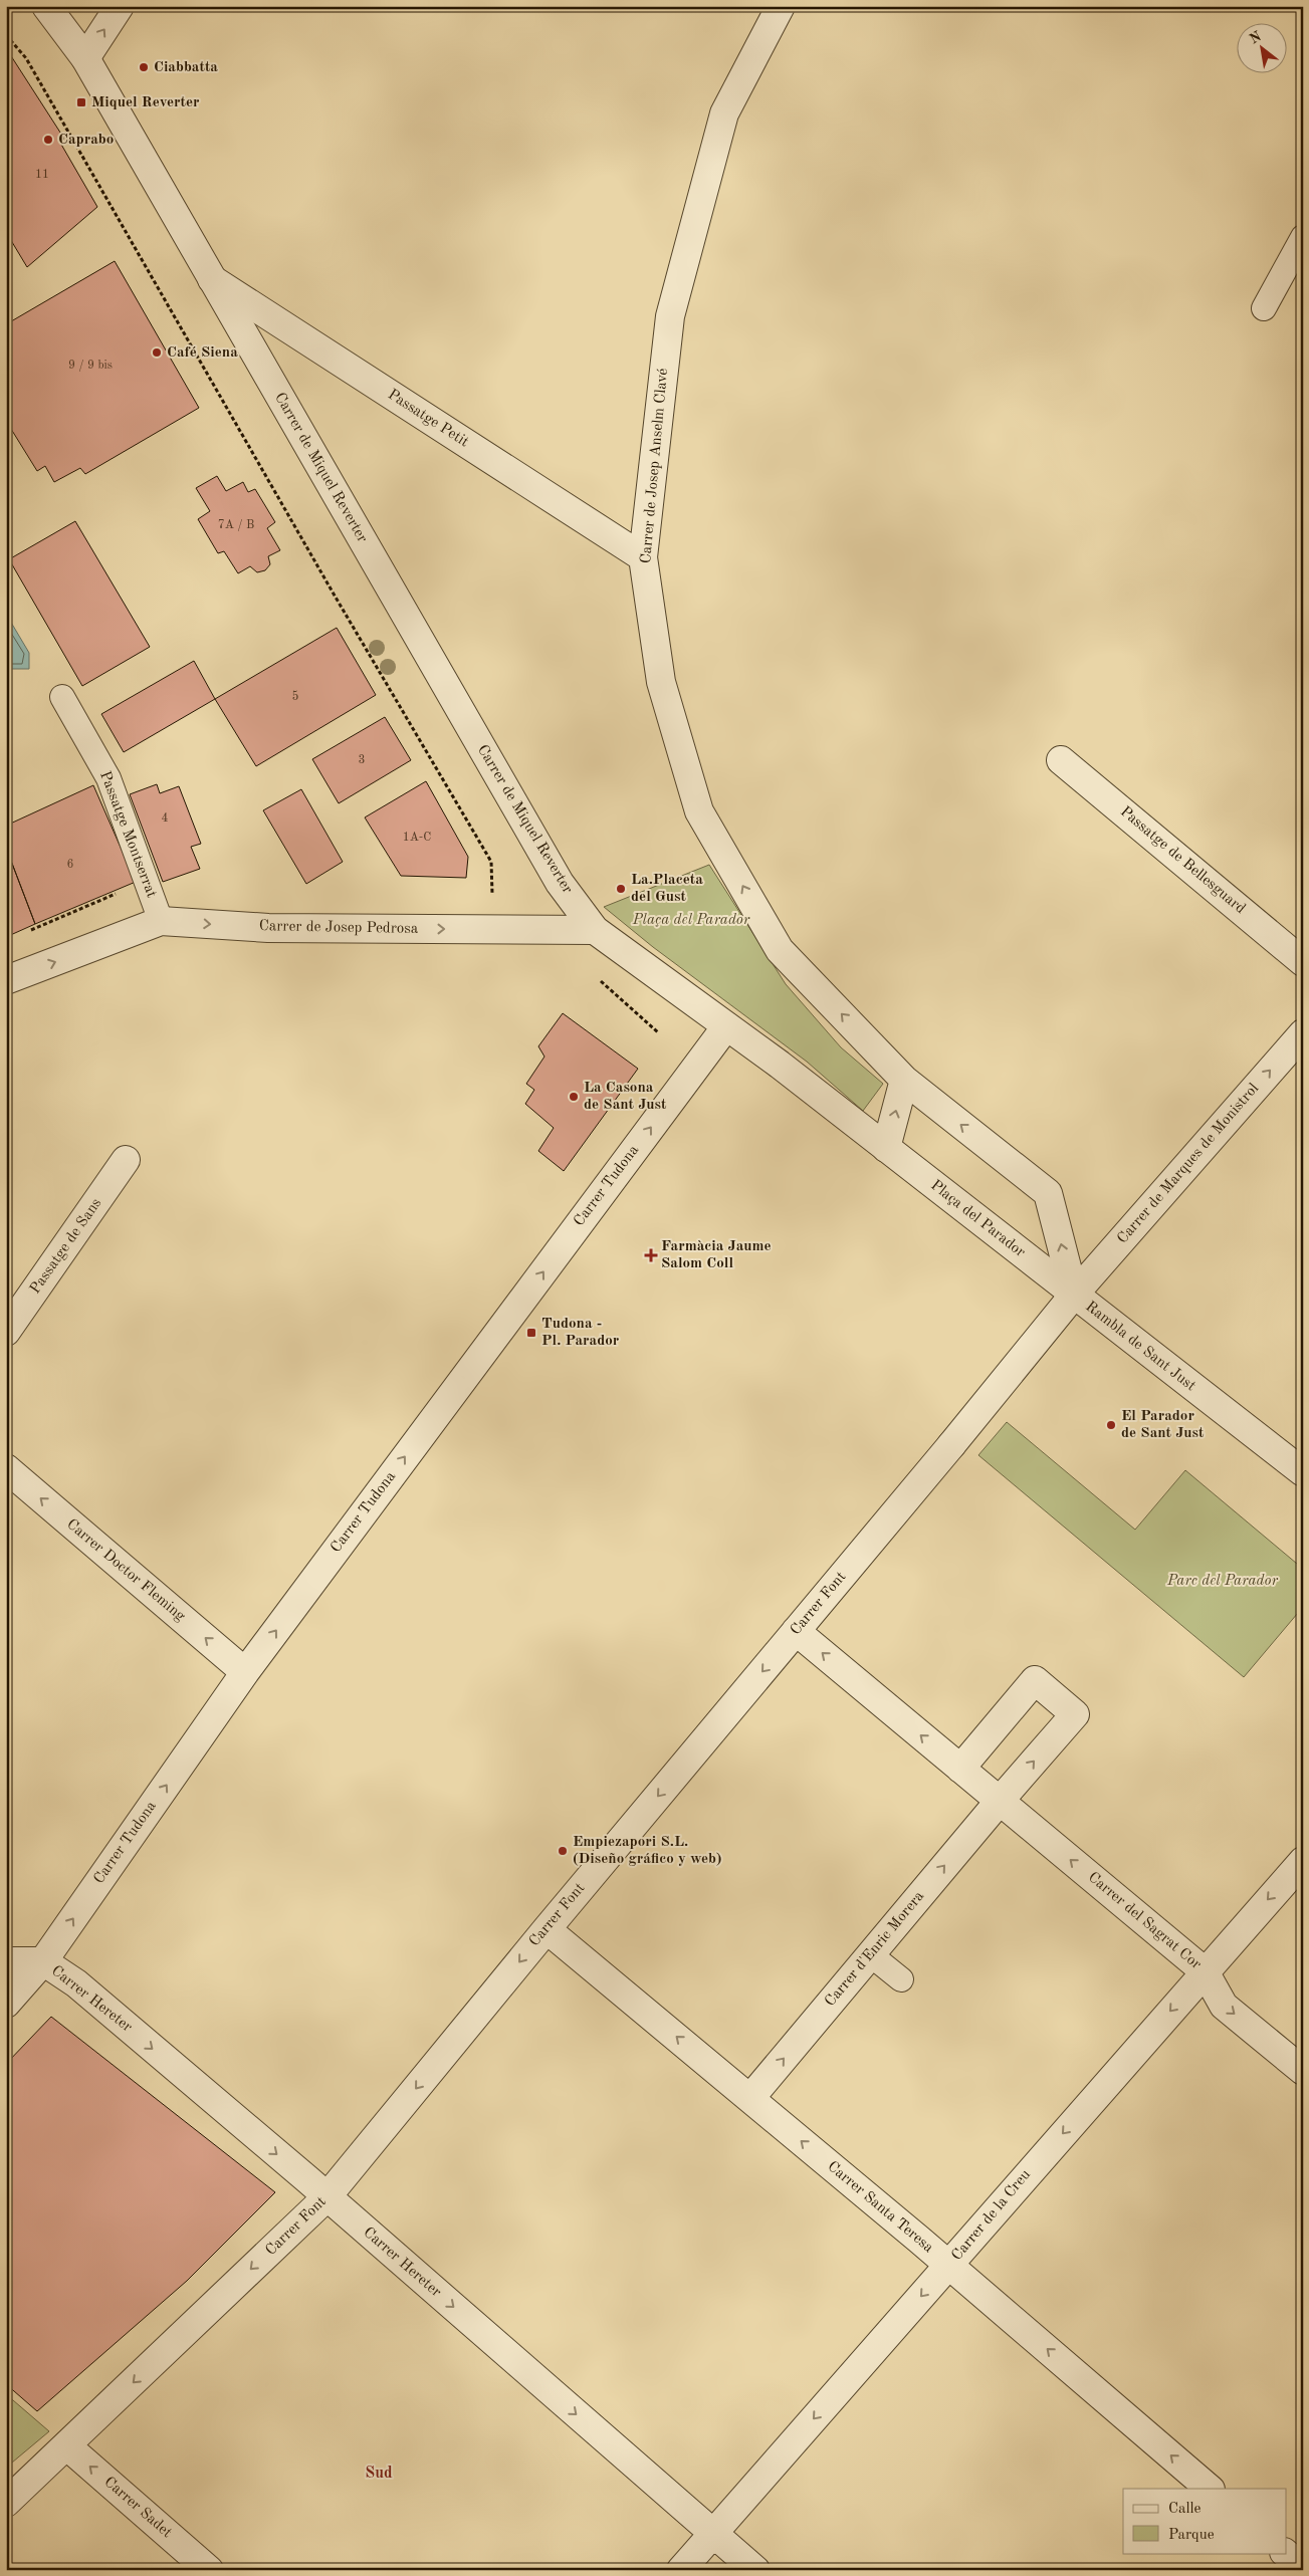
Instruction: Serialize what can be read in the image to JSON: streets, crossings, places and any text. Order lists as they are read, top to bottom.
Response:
{
  "streets": {
    "street": [
      "Passatge Petit",
      "Carrer de Josep Anselm Clavé",
      "Carrer de Miquel Reverter",
      "Passatge de Bellesguard",
      "Carrer de Josep Pedrosa",
      "Carrer de Marques de Monistrol",
      "Carrer Tudona",
      "Plaça del Parador",
      "Passatge de Sans",
      "Rambla de Sant Just",
      "Carrer Doctor Fleming",
      "Carrer Font",
      "Carrer del Sagrat Cor",
      "Carrer d'Enric Morera",
      "Carrer Hereter",
      "Carrer Santa Teresa",
      "Carrer de la Creu",
      "Carrer Sadet"
    ],
    "lane": ["Passatge Montserrat"]
  },
  "crossings": [
    ["Passatge Petit", "Carrer de Josep Anselm Clavé"],
    ["Passatge Petit", "Carrer de Miquel Reverter"],
    ["Carrer de Josep Anselm Clavé", "Carrer de Marques de Monistrol"],
    ["Carrer de Josep Anselm Clavé", "Plaça del Parador"],
    ["Carrer de Josep Anselm Clavé", "Rambla de Sant Just"],
    ["Carrer de Josep Anselm Clavé", "Carrer Font"],
    ["Carrer de Miquel Reverter", "Carrer de Josep Pedrosa"],
    ["Carrer de Miquel Reverter", "Plaça del Parador"],
    ["Passatge Montserrat", "Carrer de Josep Pedrosa"],
    ["Carrer de Josep Pedrosa", "Plaça del Parador"],
    ["Carrer de Marques de Monistrol", "Plaça del Parador"],
    ["Carrer de Marques de Monistrol", "Rambla de Sant Just"],
    ["Carrer de Marques de Monistrol", "Carrer Font"],
    ["Carrer Tudona", "Plaça del Parador"],
    ["Carrer Tudona", "Carrer Doctor Fleming"],
    ["Carrer Tudona", "Carrer Hereter"],
    ["Plaça del Parador", "Rambla de Sant Just"],
    ["Plaça del Parador", "Carrer Font"],
    ["Rambla de Sant Just", "Carrer Font"],
    ["Carrer Font", "Carrer del Sagrat Cor"],
    ["Carrer Font", "Carrer Hereter"],
    ["Carrer Font", "Carrer Santa Teresa"],
    ["Carrer Font", "Carrer Sadet"],
    ["Carrer del Sagrat Cor", "Carrer d'Enric Morera"],
    ["Carrer del Sagrat Cor", "Carrer de la Creu"],
    ["Carrer d'Enric Morera", "Carrer Santa Teresa"],
    ["Carrer Hereter", "Carrer de la Creu"],
    ["Carrer Santa Teresa", "Carrer de la Creu"]
  ],
  "one_way": [
    "Carrer de Josep Anselm Clavé",
    "Carrer de Josep Pedrosa",
    "Carrer de Marques de Monistrol",
    "Carrer Tudona",
    "Carrer Doctor Fleming",
    "Carrer Font",
    "Carrer d'Enric Morera",
    "Carrer Hereter",
    "Carrer Santa Teresa",
    "Carrer de la Creu",
    "Carrer Sadet"
  ],
  "districts": ["Sud"],
  "parks": ["Plaça del Parador", "Parc del Parador"],
  "places": {
    "other": [
      "Ciabbatta",
      "Caprabo",
      "Café Siena",
      "La.Placeta del Gust",
      "La Casona de Sant Just",
      "El Parador de Sant Just",
      "Empiezapori S.L. (Diseño gráfico y web)"
    ],
    "transit": ["Miquel Reverter", "Tudona - Pl. Parador"],
    "health": ["Farmàcia Jaume Salom Coll"]
  },
  "house_numbers": [
    "11",
    "9 / 9 bis",
    "7A / B",
    "5",
    "3",
    "4",
    "1A-C",
    "6"
  ],
  "legend": ["Calle", "Parque"],
  "north": "top left"
}
